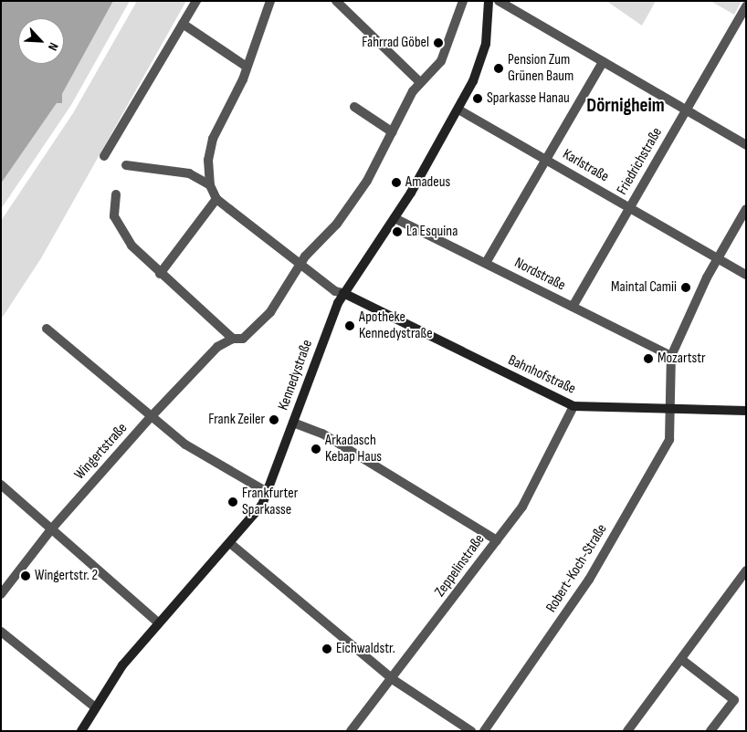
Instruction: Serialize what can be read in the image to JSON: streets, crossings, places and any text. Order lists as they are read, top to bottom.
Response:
{
  "streets": {
    "main road": ["Kennedystraße", "Bahnhofstraße"],
    "street": [
      "Friedrichstraße",
      "Karlstraße",
      "Nordstraße",
      "Wingertstraße",
      "Zeppelinstraße",
      "Robert-Koch-Straße"
    ]
  },
  "crossings": [
    ["Friedrichstraße", "Karlstraße"],
    ["Friedrichstraße", "Nordstraße"],
    ["Karlstraße", "Kennedystraße"],
    ["Nordstraße", "Kennedystraße"],
    ["Nordstraße", "Robert-Koch-Straße"],
    ["Kennedystraße", "Bahnhofstraße"],
    ["Bahnhofstraße", "Zeppelinstraße"],
    ["Bahnhofstraße", "Robert-Koch-Straße"]
  ],
  "districts": ["Dörnigheim"],
  "places": [
    "Fahrrad Göbel",
    "Pension Zum Grünen Baum",
    "Sparkasse Hanau",
    "Amadeus",
    "La Esquina",
    "Maintal Camii",
    "Apotheke Kennedystraße",
    "Mozartstr",
    "Frank Zeiler",
    "Arkadasch Kebap Haus",
    "Frankfurter Sparkasse",
    "Wingertstr. 2",
    "Eichwaldstr."
  ],
  "north": "bottom right"
}
